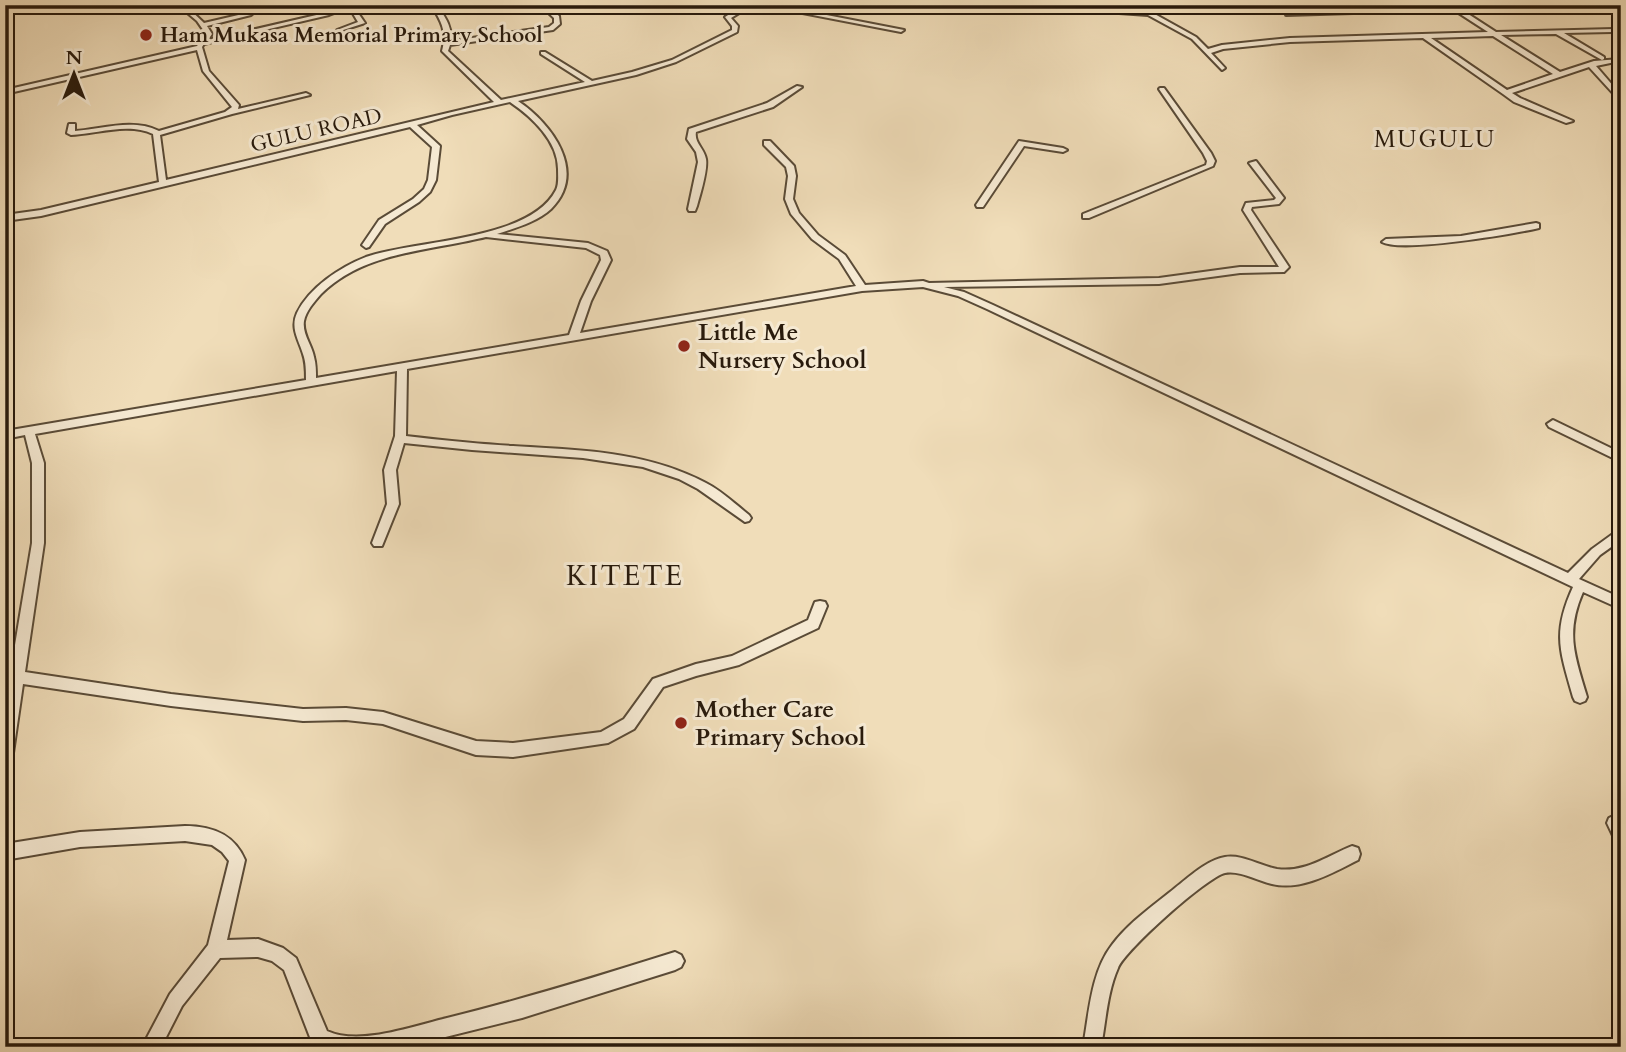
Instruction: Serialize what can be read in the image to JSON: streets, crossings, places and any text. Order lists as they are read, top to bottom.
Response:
{
  "streets": {
    "street": ["GULU ROAD"]
  },
  "districts": ["MUGULU", "KITETE"],
  "places": ["Ham Mukasa Memorial Primary School", "Little Me Nursery School", "Mother Care Primary School"],
  "north": "top"
}
